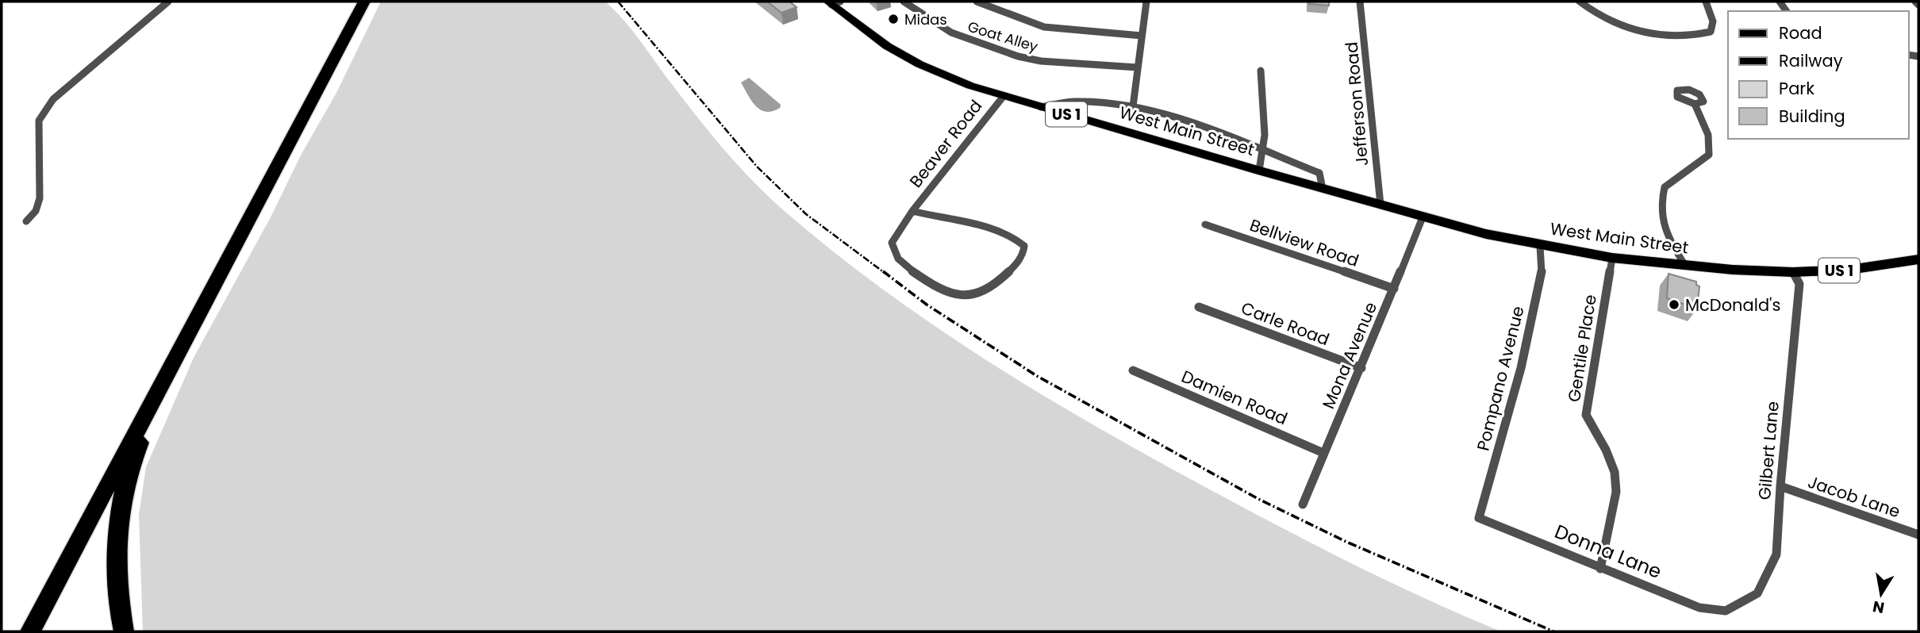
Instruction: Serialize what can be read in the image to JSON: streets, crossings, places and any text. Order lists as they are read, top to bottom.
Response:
{
  "streets": {
    "main road": ["US 1", "West Main Street"],
    "street": [
      "Goat Alley",
      "Jefferson Road",
      "Beaver Road",
      "Bellview Road",
      "Carle Road",
      "Gentile Place",
      "Mona Avenue",
      "Pompano Avenue",
      "Damien Road",
      "Gilbert Lane",
      "Jacob Lane",
      "Donna Lane"
    ]
  },
  "crossings": [
    ["Jefferson Road", "West Main Street"],
    ["West Main Street", "Beaver Road"],
    ["West Main Street", "Gentile Place"],
    ["West Main Street", "Mona Avenue"],
    ["West Main Street", "Pompano Avenue"],
    ["West Main Street", "Gilbert Lane"],
    ["Bellview Road", "Mona Avenue"],
    ["Carle Road", "Mona Avenue"],
    ["Gentile Place", "Donna Lane"],
    ["Mona Avenue", "Damien Road"],
    ["Pompano Avenue", "Donna Lane"],
    ["Gilbert Lane", "Jacob Lane"],
    ["Gilbert Lane", "Donna Lane"]
  ],
  "places": ["Midas", "McDonald's"],
  "legend": [
    "Road",
    "Railway",
    "Park",
    "Building"
  ],
  "north": "bottom"
}
